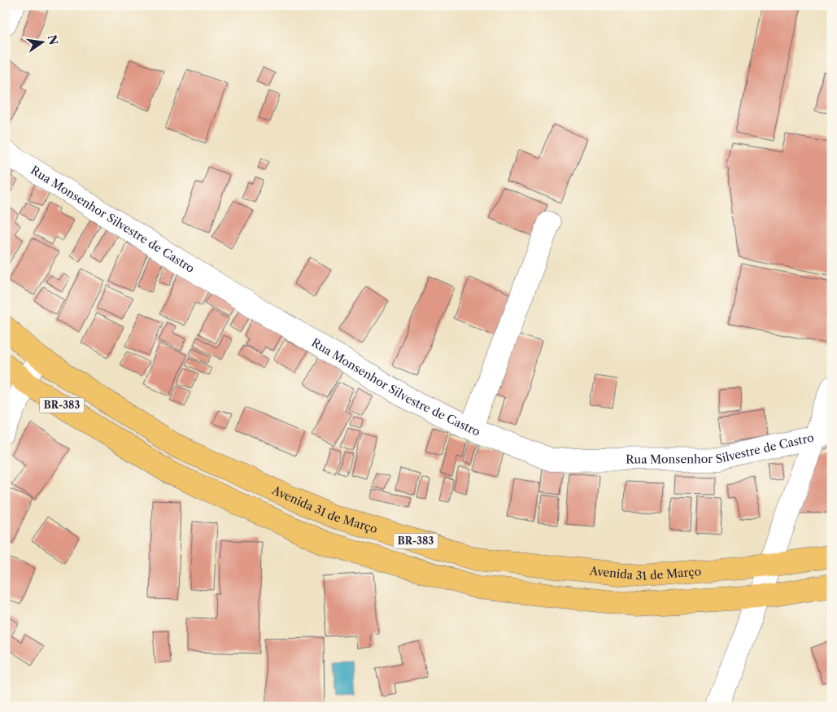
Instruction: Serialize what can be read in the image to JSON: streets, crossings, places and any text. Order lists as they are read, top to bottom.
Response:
{
  "streets": {
    "main road": ["BR-383", "Avenida 31 de Março"],
    "street": ["Rua Monsenhor Silvestre de Castro"]
  },
  "north": "right"
}
